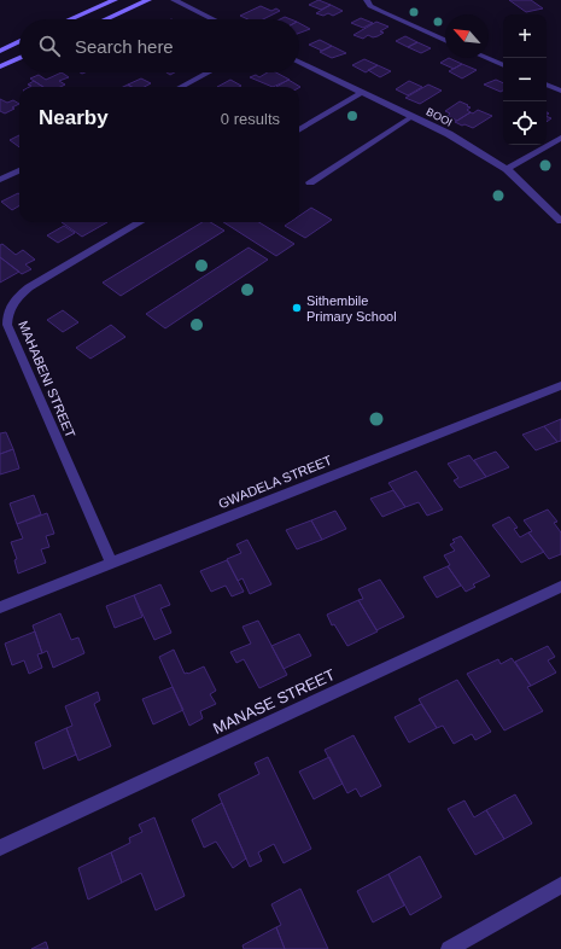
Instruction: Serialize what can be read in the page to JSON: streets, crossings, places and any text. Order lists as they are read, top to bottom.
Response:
{
  "streets": {
    "street": [
      "BOOI",
      "MAHABENI STREET",
      "GWADELA STREET",
      "MANASE STREET"
    ]
  },
  "crossings": [
    ["MAHABENI STREET", "GWADELA STREET"]
  ],
  "places": ["Sithembile Primary School"],
  "north": "top left",
  "page": {
    "map_buttons": ["+", "−"],
    "search": "Search here",
    "heading": ["Nearby", "0 results"]
  }
}
